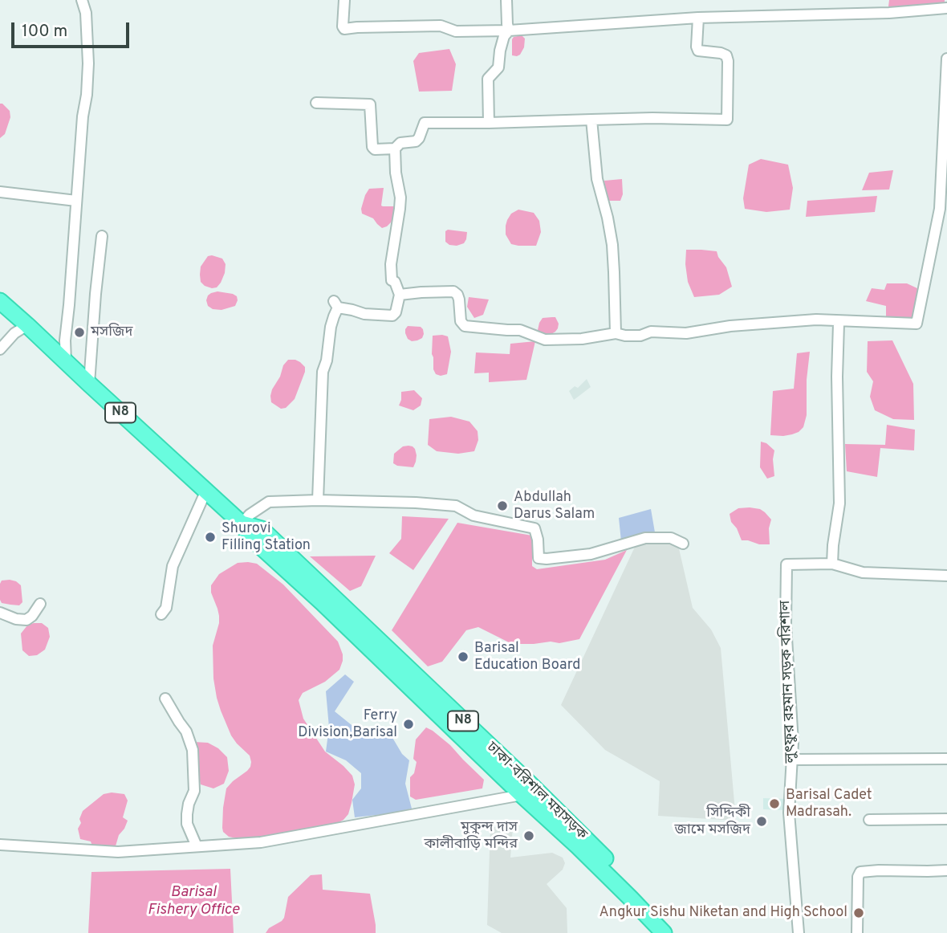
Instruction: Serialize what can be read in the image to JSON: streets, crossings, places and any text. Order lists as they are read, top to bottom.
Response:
{
  "streets": {
    "highway": ["N8", "ঢাকা-বরিশাল মহাসড়ক"],
    "street": ["লুৎফুর রহমান সড়ক বরিশাল"]
  },
  "water": ["Barisal Fishery Office"],
  "places": [
    "মসজিদ",
    "Abdullah Darus Salam",
    "Shurovi Filling Station",
    "Barisal Education Board",
    "Ferry Division,Barisal",
    "Barisal Cadet Madrasah.",
    "সিদ্দিকী জামে মসজিদ",
    "মুকুন্দ দাস কালীবাড়ি মন্দির",
    "Angkur Sishu Niketan and High School"
  ],
  "scale_bar": "100 m"
}
